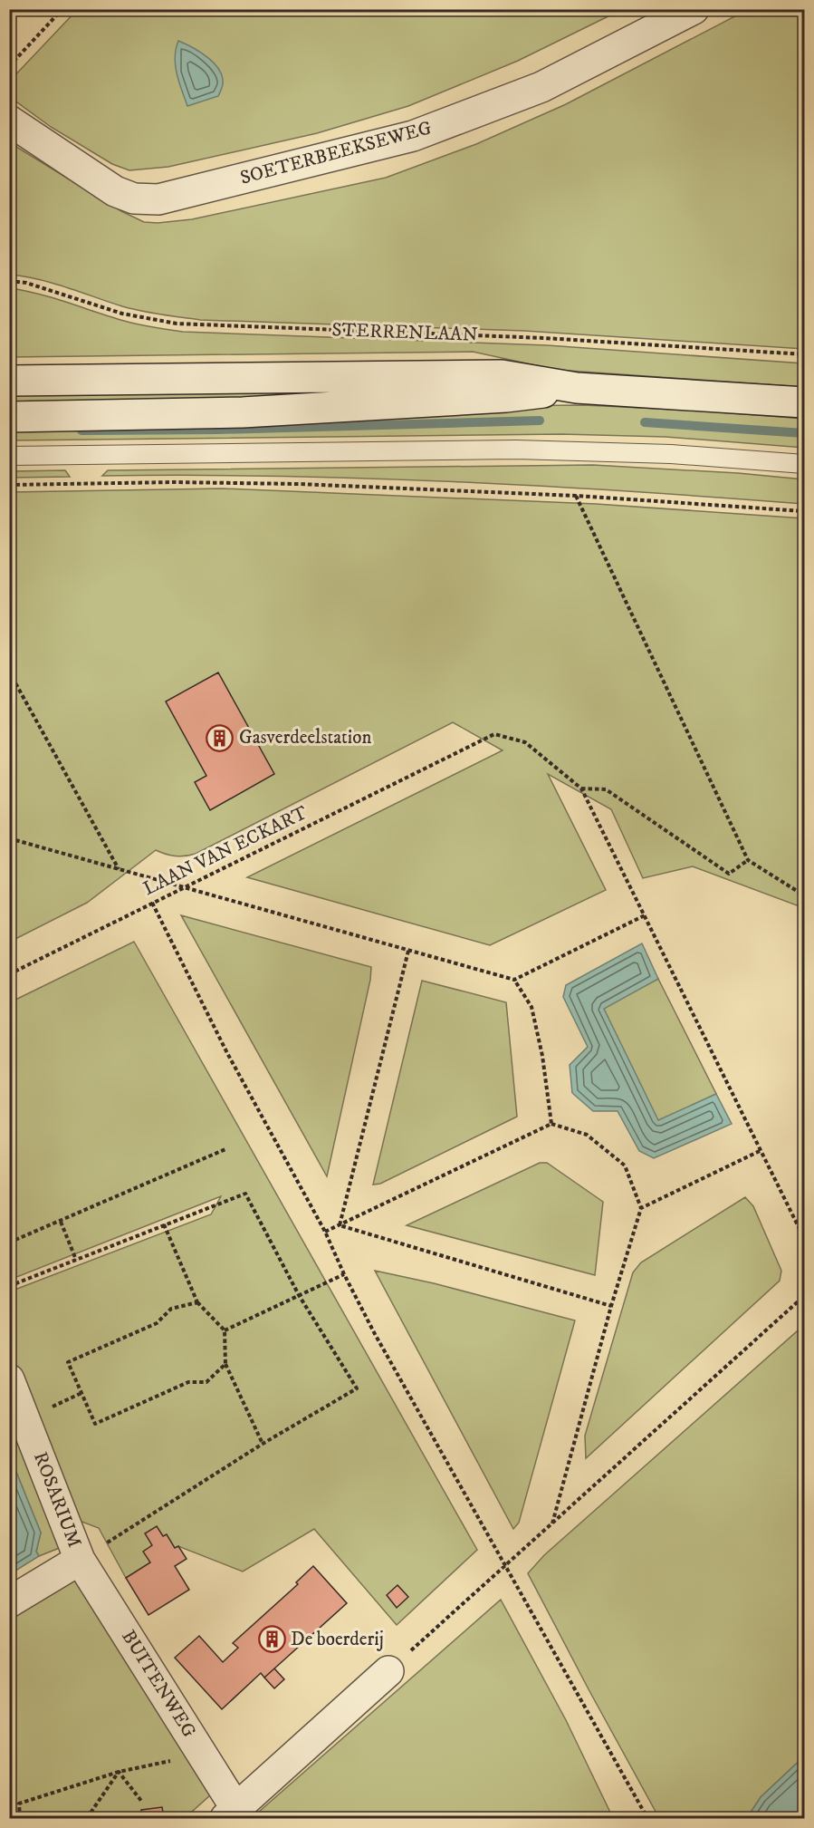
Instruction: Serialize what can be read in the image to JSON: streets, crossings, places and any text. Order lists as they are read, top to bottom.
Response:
{
  "streets": {
    "street": ["SOETERBEEKSEWEG", "ROSARIUM", "BUITENWEG"],
    "path": ["STERRENLAAN", "LAAN VAN ECKART"]
  },
  "crossings": [
    ["ROSARIUM", "BUITENWEG"]
  ],
  "places": {
    "building": ["Gasverdeelstation", "De boerderij"]
  }
}
